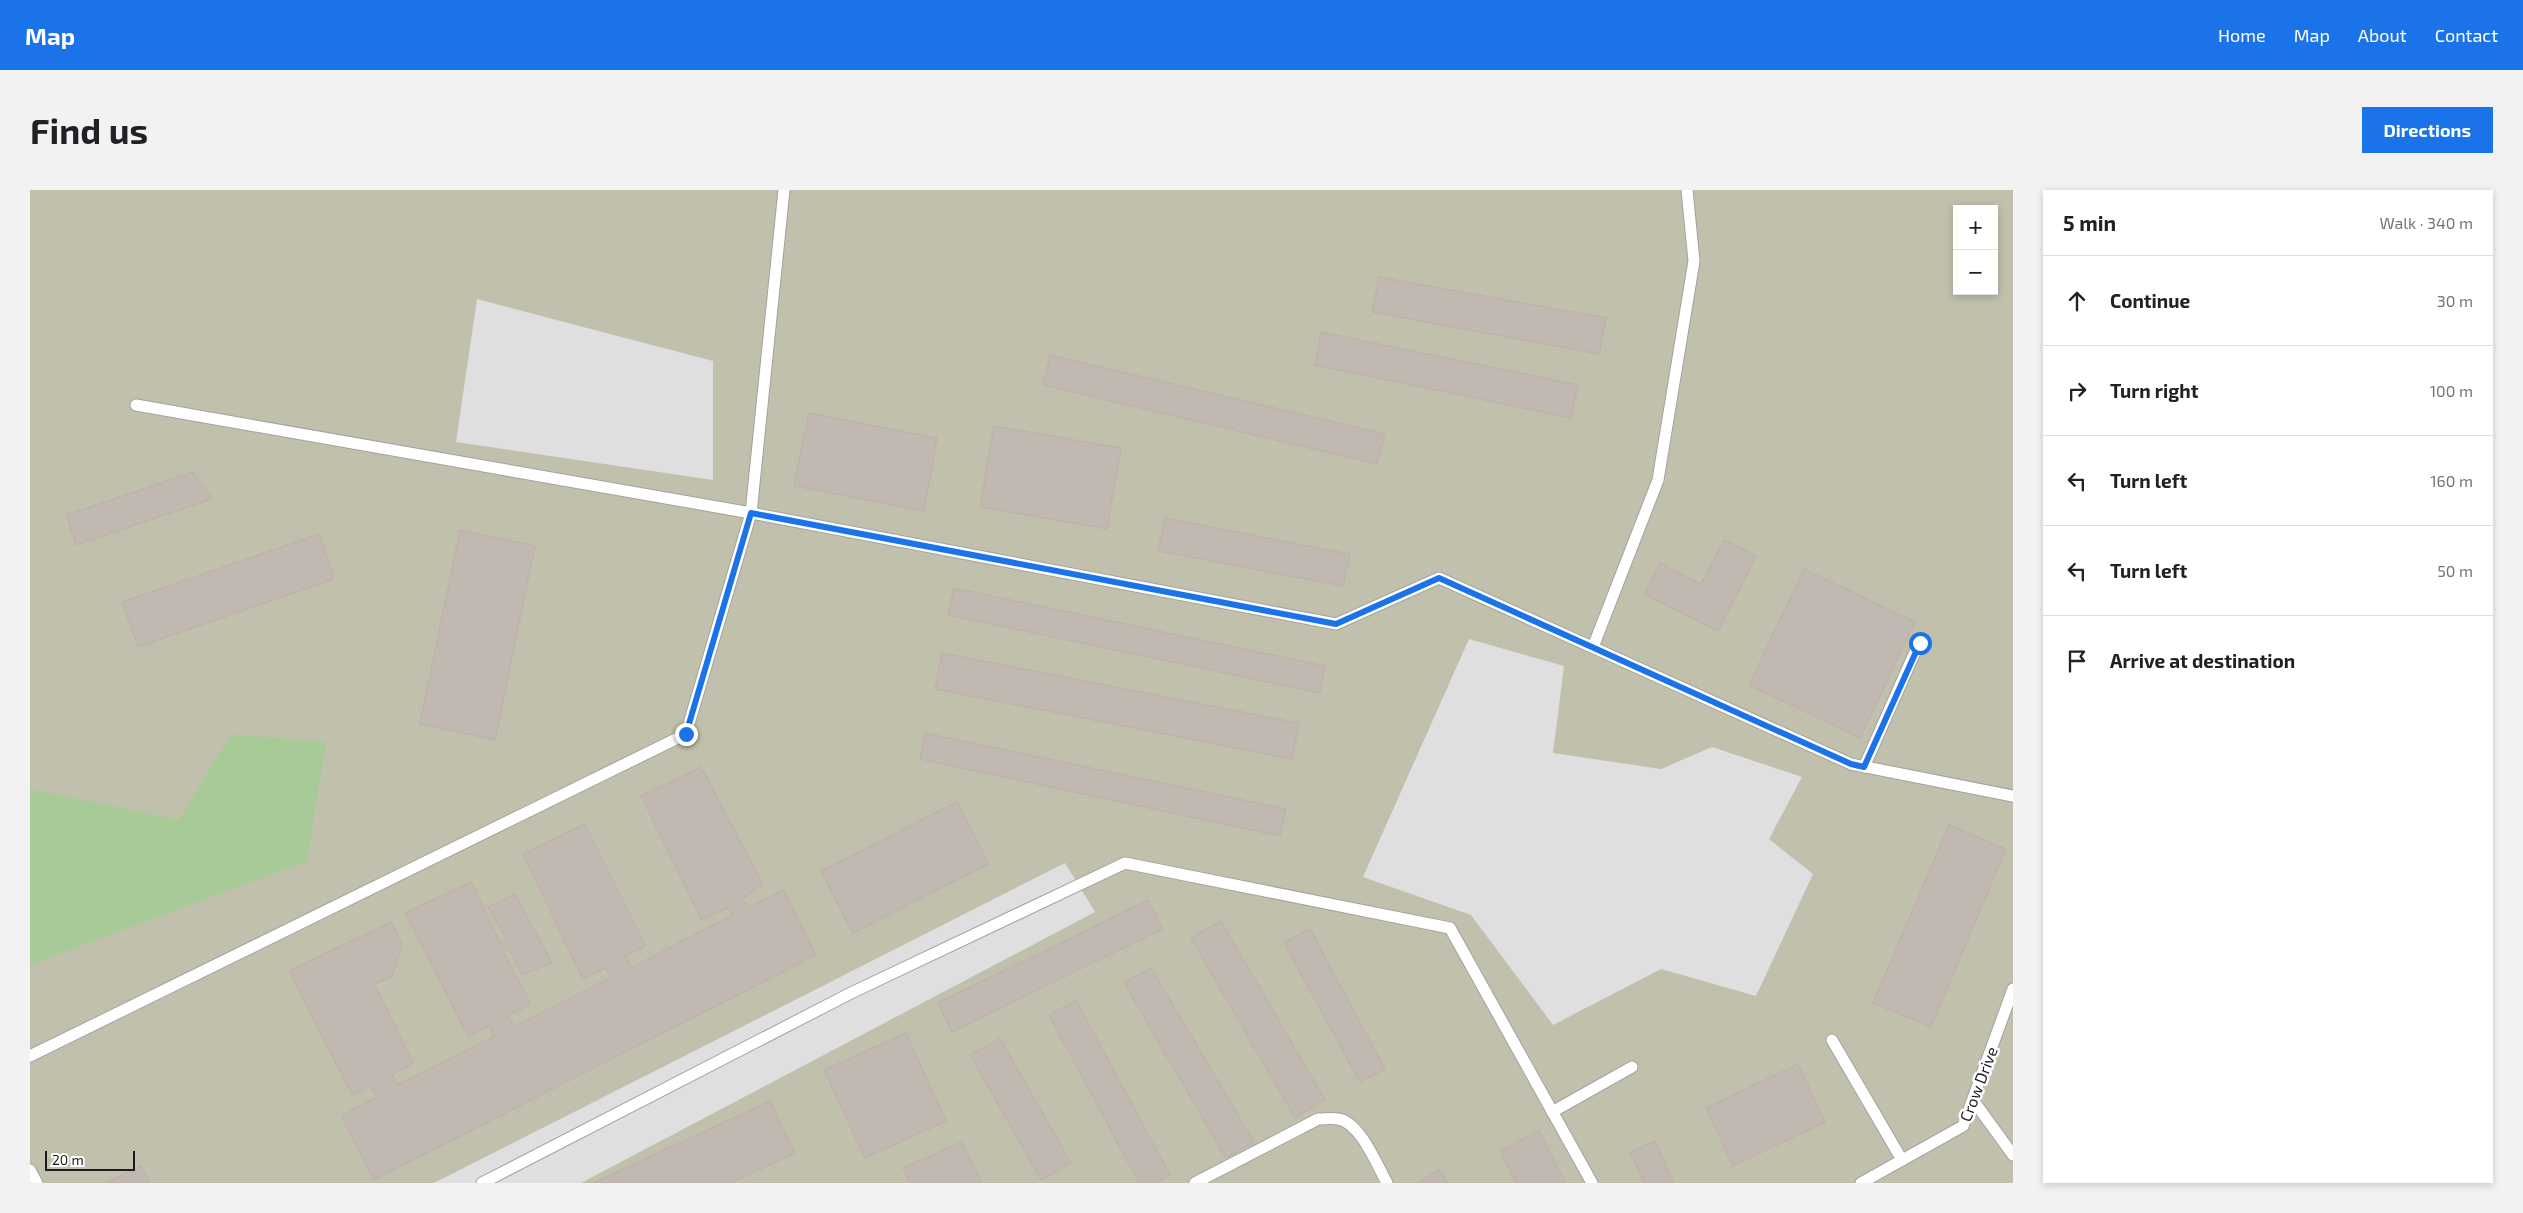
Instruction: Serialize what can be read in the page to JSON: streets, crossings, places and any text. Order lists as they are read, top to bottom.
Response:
{
  "streets": {
    "lane": ["Crow Drive"]
  },
  "scale_bar": "20 m",
  "page": {
    "header": "Map",
    "nav": [
      "Home",
      "Map",
      "About",
      "Contact"
    ],
    "buttons": "Directions",
    "title": "Find us",
    "heading": ["5 min", "Walk · 340 m"],
    "map_buttons": ["+", "−"],
    "list": [
      ["Continue", "30 m"],
      ["Turn right", "100 m"],
      ["Turn left", "160 m"],
      ["Turn left", "50 m"],
      "Arrive at destination"
    ],
    "scale": "20 m"
  }
}
